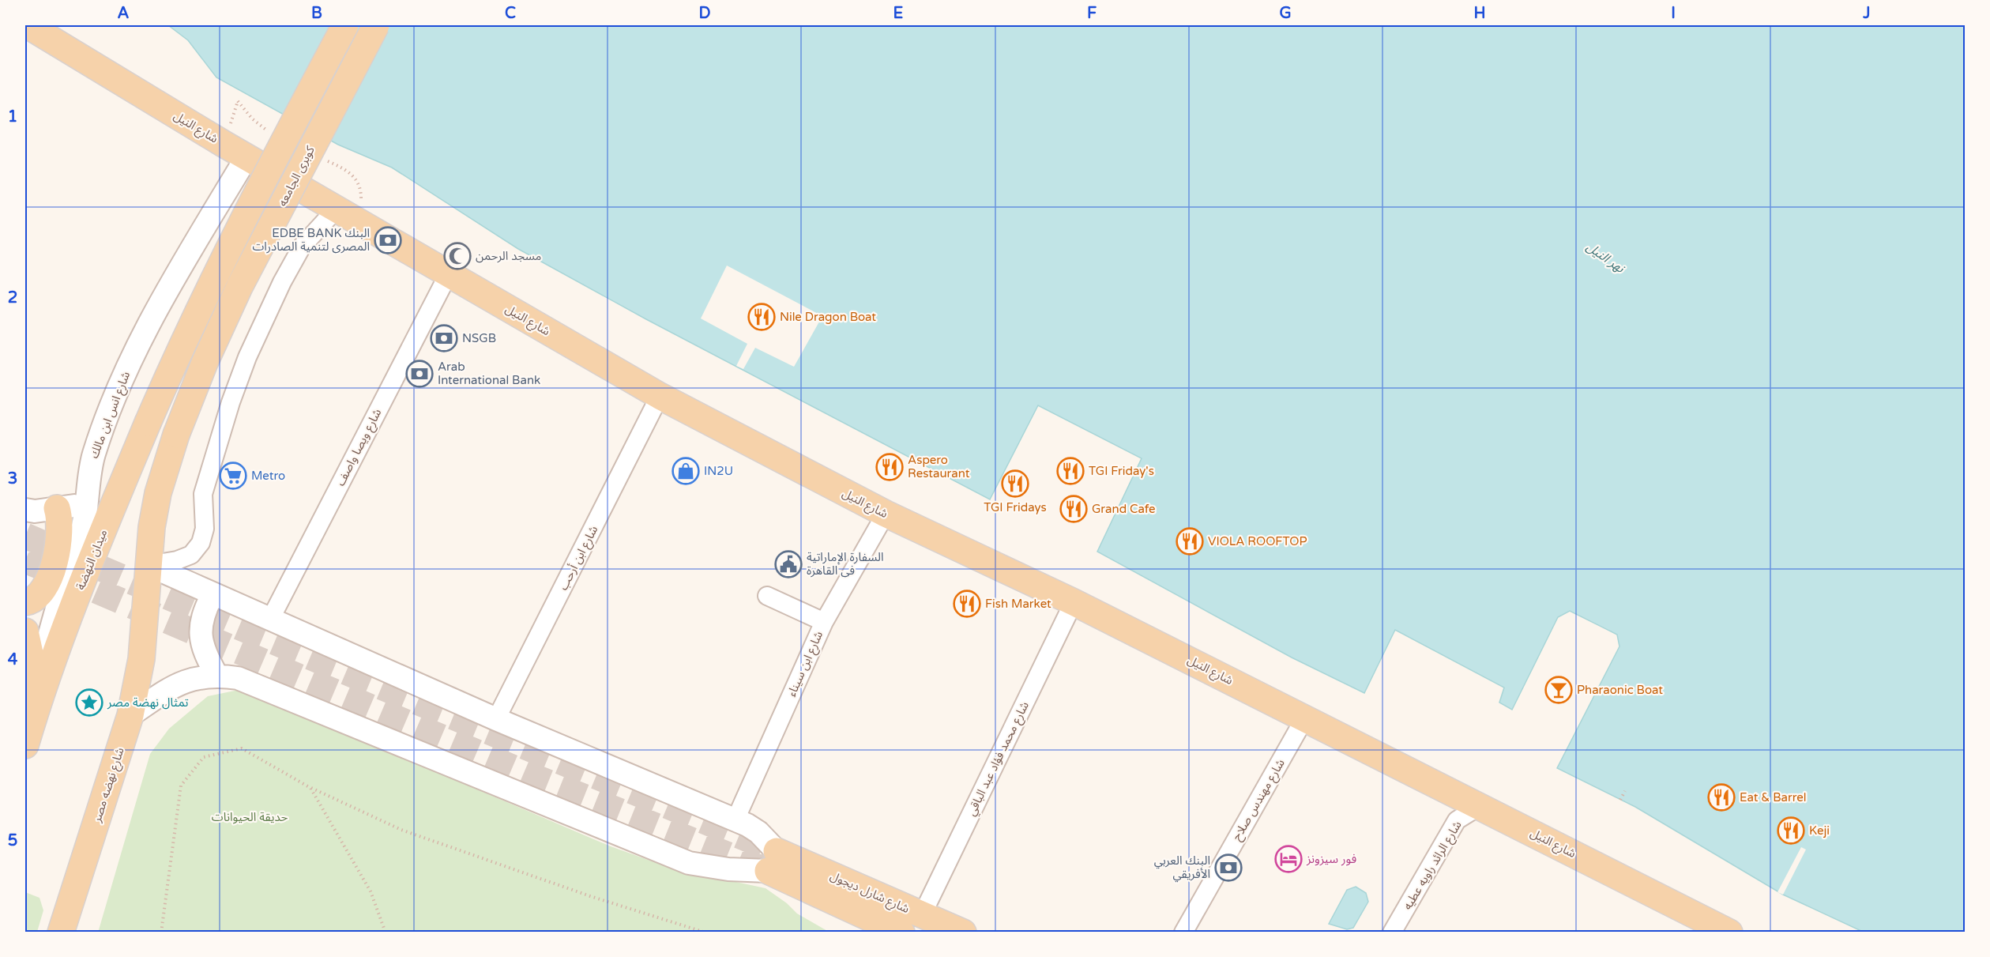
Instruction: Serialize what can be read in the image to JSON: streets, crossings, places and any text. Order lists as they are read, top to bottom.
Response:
{
  "streets": {
    "main road": [
      "شارع النيل",
      "كوبرى الجامعه",
      "ميدان النهضة",
      "شارع نهضه مصر",
      "شارع شارل ديجول"
    ],
    "street": [
      "شارع انس ابن مالك",
      "شارع ويصا واصف",
      "شارع ابن أرحب",
      "شارع ابن سيناء",
      "شارع محمد فؤاد عبد الباقي",
      "شارع مهندس صلاح",
      "شارع الرائد راويه عطيه"
    ]
  },
  "crossings": [
    ["شارع النيل", "شارع انس ابن مالك"],
    ["شارع النيل", "شارع ويصا واصف"],
    ["شارع النيل", "شارع ابن أرحب"],
    ["شارع النيل", "شارع ابن سيناء"],
    ["شارع النيل", "شارع محمد فؤاد عبد الباقي"],
    ["شارع النيل", "شارع مهندس صلاح"],
    ["شارع النيل", "شارع الرائد راويه عطيه"],
    ["كوبرى الجامعه", "شارع نهضه مصر"],
    ["شارع انس ابن مالك", "ميدان النهضة"],
    ["شارع محمد فؤاد عبد الباقي", "شارع شارل ديجول"]
  ],
  "water": ["نهر النيل"],
  "parks": ["حديقة الحيوانات"],
  "places": {
    "bank": [
      "EDBE BANK البنك المصرى لتنمية الصادرات",
      "NSGB",
      "Arab International Bank",
      "البنك العربي الأفريقي"
    ],
    "mosque": ["مسجد الرحمن"],
    "restaurant": [
      "Nile Dragon Boat",
      "Aspero Restaurant",
      "TGI Friday's",
      "TGI Fridays",
      "Grand Cafe",
      "VIOLA ROOFTOP",
      "Fish Market",
      "Eat & Barrel",
      "Keji"
    ],
    "shop": ["IN2U"],
    "supermarket": ["Metro"],
    "public building": ["السفارة الإماراتية فى القاهرة"],
    "bar": ["Pharaonic Boat"],
    "place": ["تمثال نهضة مصر"],
    "hotel": ["فور سيزونز"]
  },
  "grid": {
    "columns": [
      "A",
      "B",
      "C",
      "D",
      "E",
      "F",
      "G",
      "H",
      "I",
      "J"
    ],
    "rows": [
      "1",
      "2",
      "3",
      "4",
      "5"
    ]
  }
}
